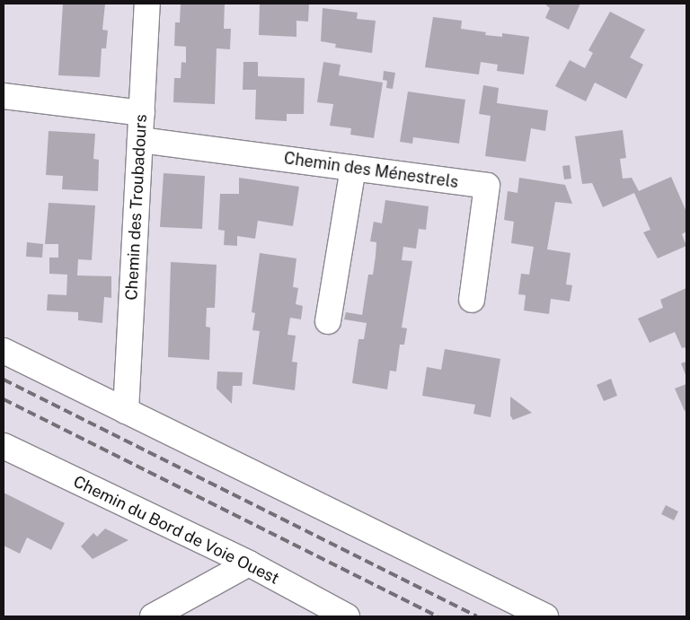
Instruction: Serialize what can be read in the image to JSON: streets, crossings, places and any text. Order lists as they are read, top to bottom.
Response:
{
  "streets": {
    "street": ["Chemin des Ménestrels", "Chemin des Troubadours", "Chemin du Bord de Voie Ouest"]
  },
  "crossings": [
    ["Chemin des Ménestrels", "Chemin des Troubadours"]
  ]
}
